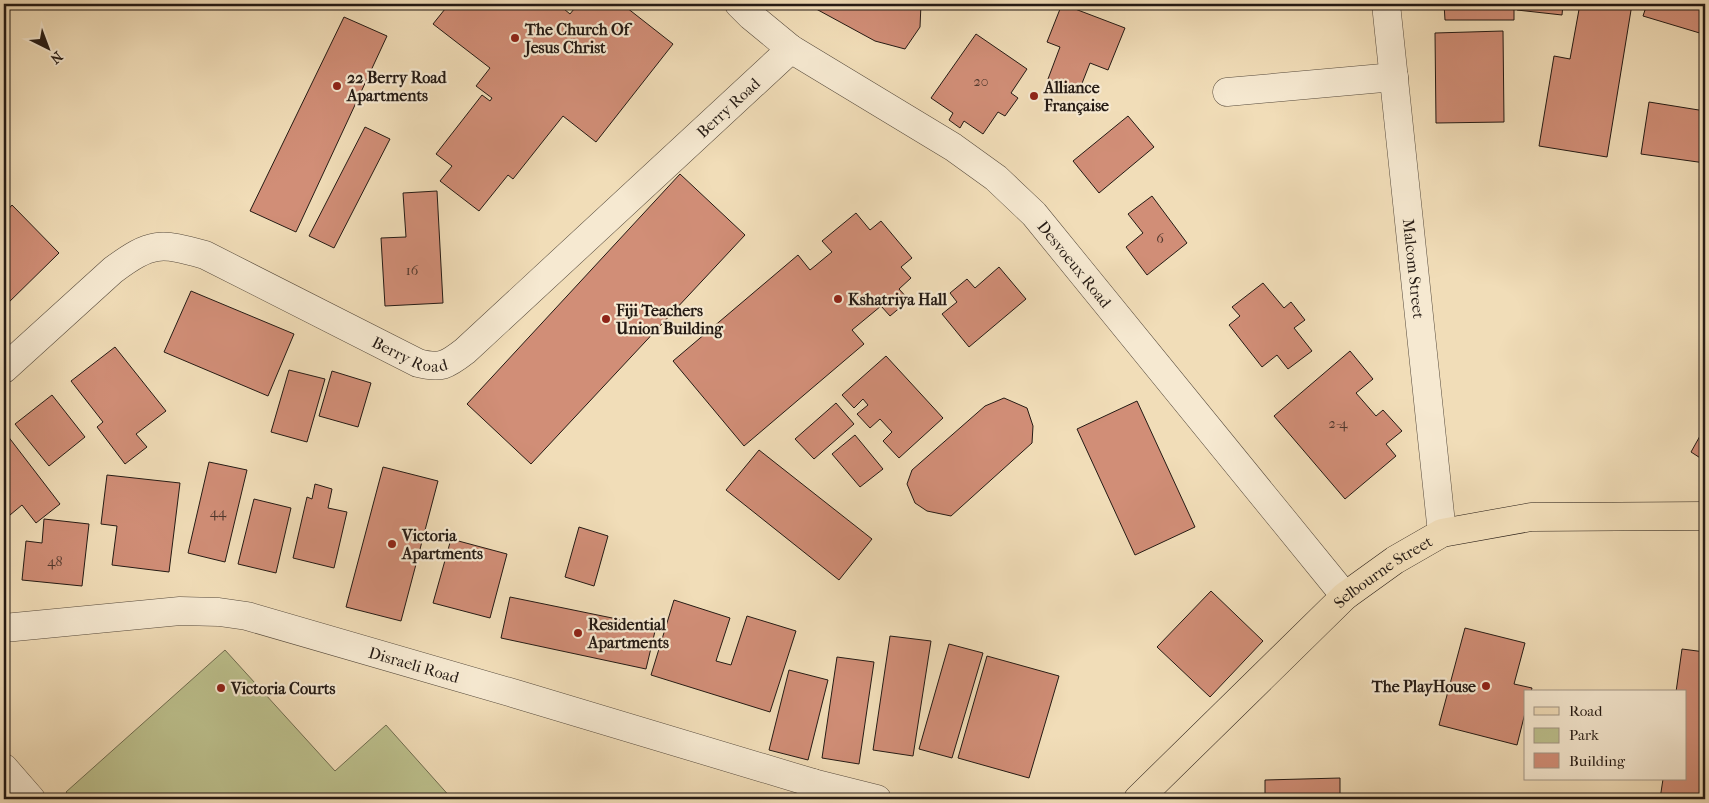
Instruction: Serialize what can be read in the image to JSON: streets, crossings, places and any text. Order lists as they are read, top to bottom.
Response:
{
  "streets": {
    "main road": ["Selbourne Street"],
    "street": [
      "Berry Road",
      "Desvoeux Road",
      "Malcom Street",
      "Disraeli Road"
    ]
  },
  "crossings": [
    ["Berry Road", "Desvoeux Road"],
    ["Desvoeux Road", "Selbourne Street"],
    ["Malcom Street", "Selbourne Street"]
  ],
  "places": [
    "The Church Of Jesus Christ",
    "22 Berry Road Apartments",
    "Alliance Française",
    "Kshatriya Hall",
    "Fiji Teachers Union Building",
    "Victoria Apartments",
    "Residential Apartments",
    "The PlayHouse",
    "Victoria Courts"
  ],
  "house_numbers": [
    "20",
    "6",
    "16",
    "2-4",
    "44",
    "48"
  ],
  "legend": ["Road", "Park", "Building"],
  "north": "bottom right"
}
